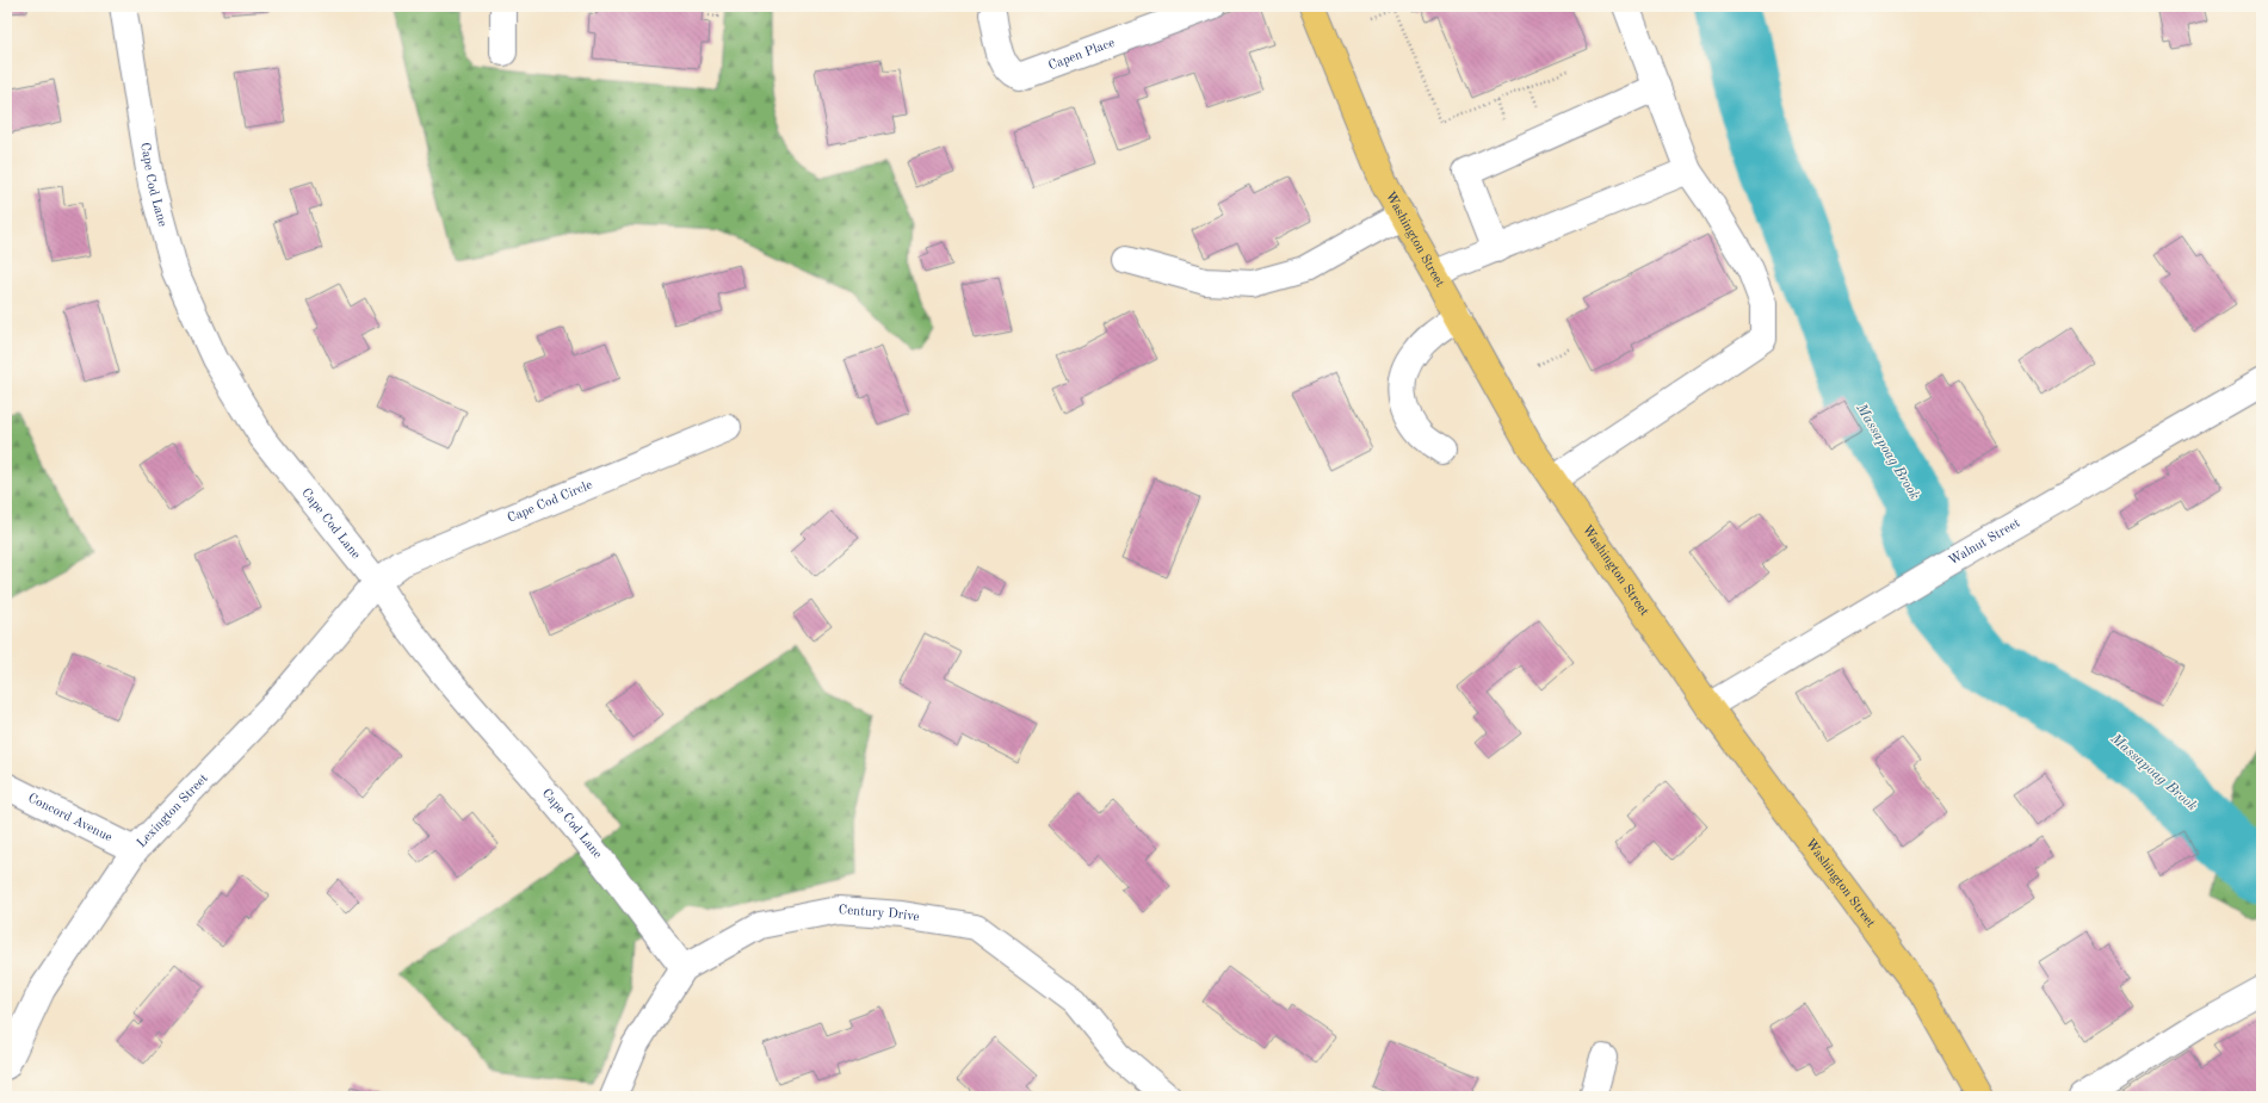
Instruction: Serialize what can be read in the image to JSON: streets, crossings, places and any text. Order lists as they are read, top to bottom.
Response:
{
  "streets": {
    "main road": ["Washington Street"],
    "street": [
      "Capen Place",
      "Cape Cod Lane",
      "Cape Cod Circle",
      "Walnut Street",
      "Lexington Street",
      "Concord Avenue",
      "Century Drive"
    ]
  },
  "crossings": [
    ["Cape Cod Lane", "Cape Cod Circle"],
    ["Cape Cod Lane", "Lexington Street"],
    ["Cape Cod Lane", "Century Drive"],
    ["Washington Street", "Walnut Street"],
    ["Cape Cod Circle", "Lexington Street"],
    ["Lexington Street", "Concord Avenue"]
  ],
  "water": ["Massapoag Brook"]
}
